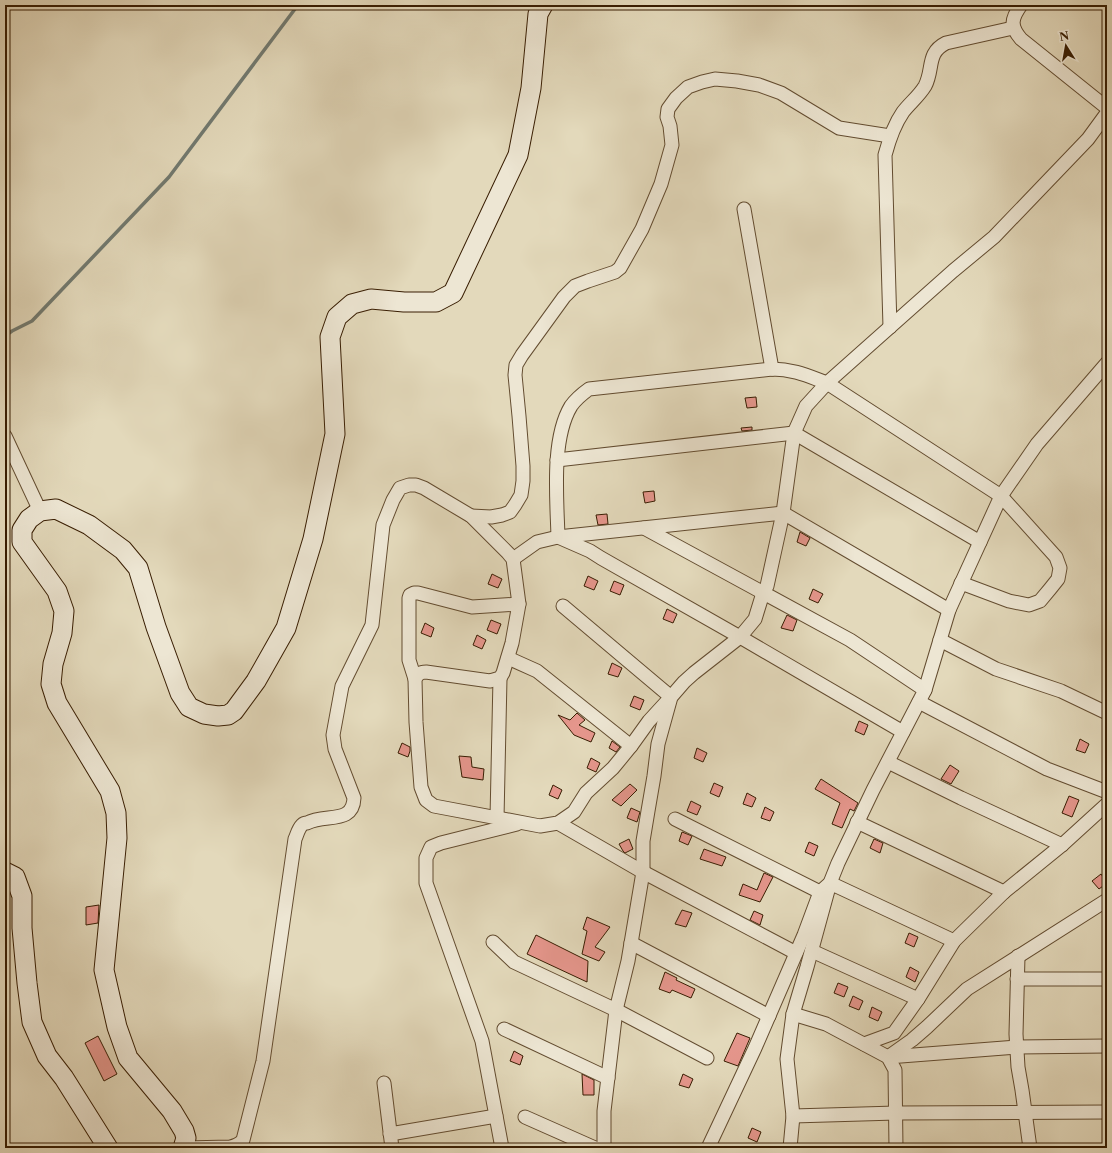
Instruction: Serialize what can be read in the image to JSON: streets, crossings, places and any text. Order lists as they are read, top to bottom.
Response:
{
  "north": "top"
}
